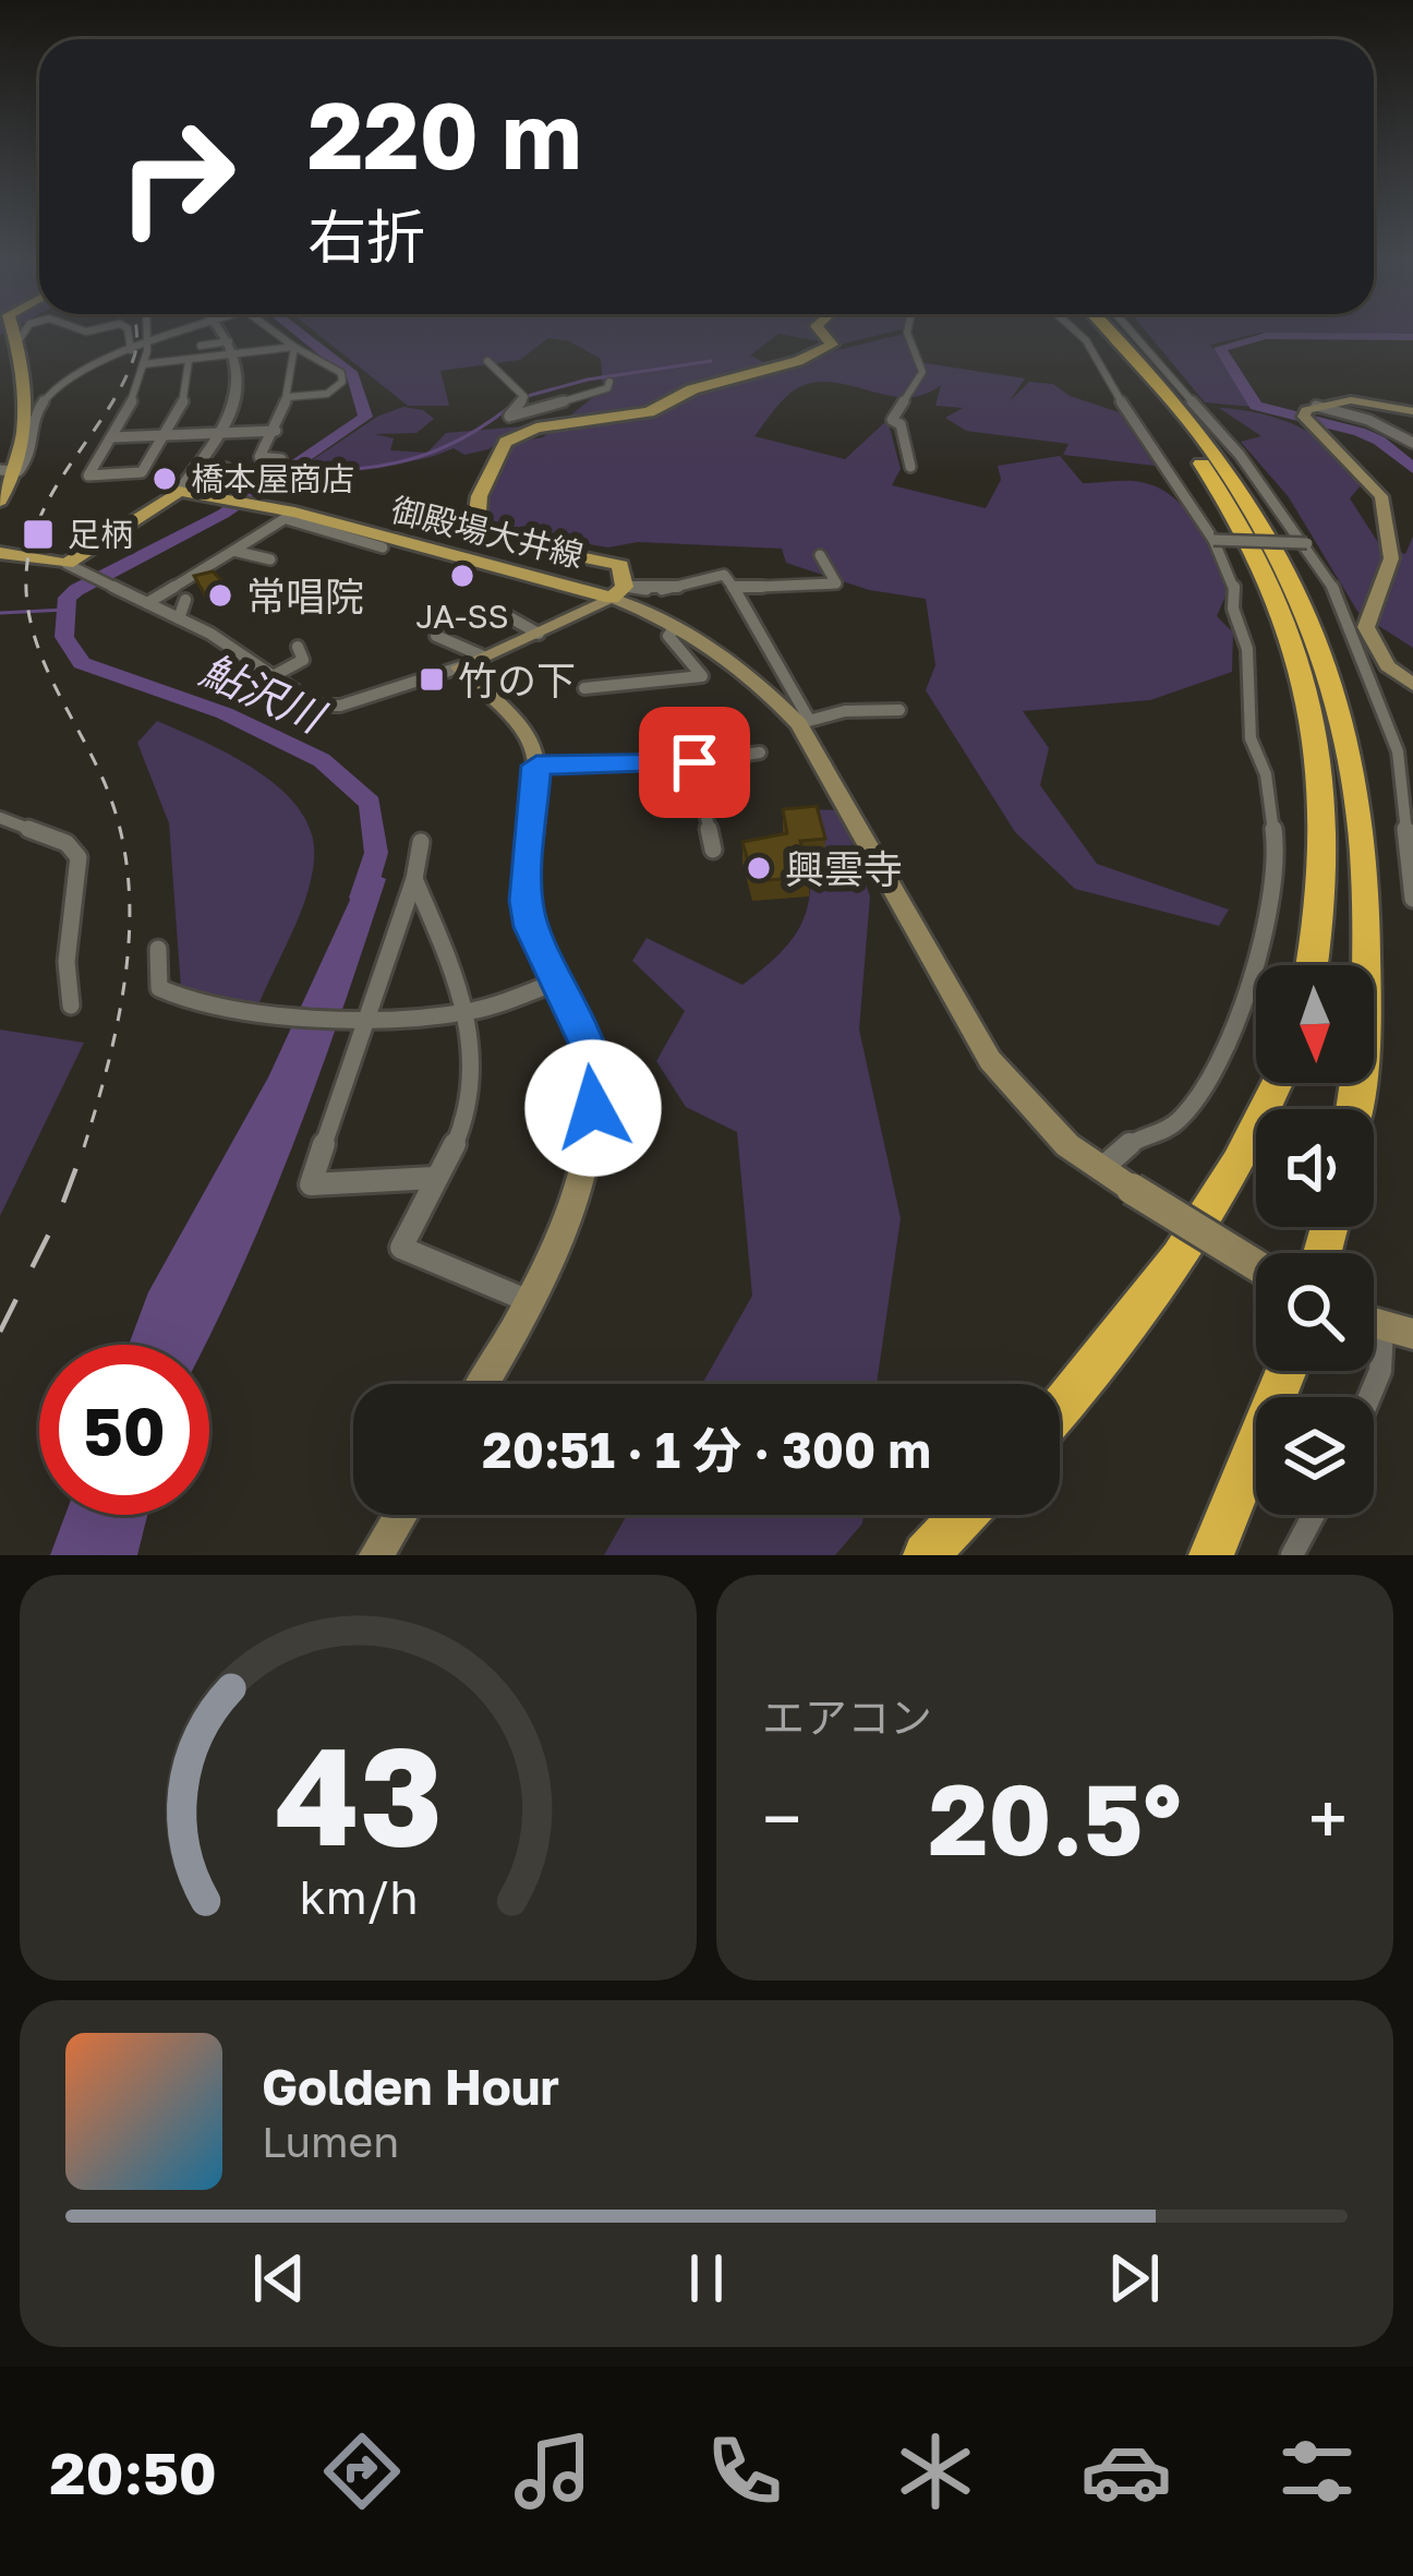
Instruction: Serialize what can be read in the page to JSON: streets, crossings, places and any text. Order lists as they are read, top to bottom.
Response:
{
  "streets": {
    "main road": ["御殿場大井線"]
  },
  "water": ["鮎沢川"],
  "places": {
    "other": [
      "橋本屋商店",
      "JA-SS",
      "常唱院",
      "興雲寺"
    ],
    "transit": ["足柄", "竹の下"]
  },
  "north": "bottom",
  "page": {
    "turn": ["220 m", "右折"],
    "limit": "50",
    "trip": "20:51 · 1 分 · 300 m",
    "tile": "エアコン",
    "heat": ["−", "20.5°", "+"],
    "song": ["Golden Hour", "Lumen"],
    "tabs": "20:50",
    "gauge": ["43", "km/h"]
  }
}
